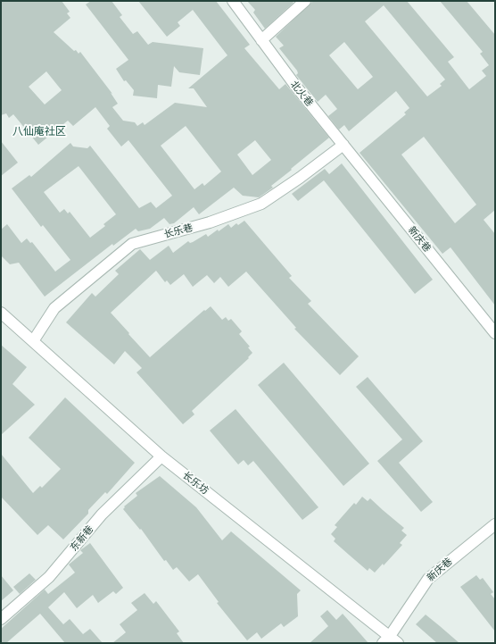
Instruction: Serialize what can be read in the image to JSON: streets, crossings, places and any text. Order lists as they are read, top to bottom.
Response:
{
  "streets": {
    "street": [
      "北火巷",
      "长乐巷",
      "新庆巷",
      "长乐坊",
      "东新巷"
    ]
  },
  "crossings": [
    ["北火巷", "长乐巷"],
    ["北火巷", "新庆巷"],
    ["长乐巷", "新庆巷"],
    ["长乐巷", "长乐坊"],
    ["新庆巷", "长乐坊"],
    ["长乐坊", "东新巷"]
  ],
  "districts": ["八仙庵社区"]
}
